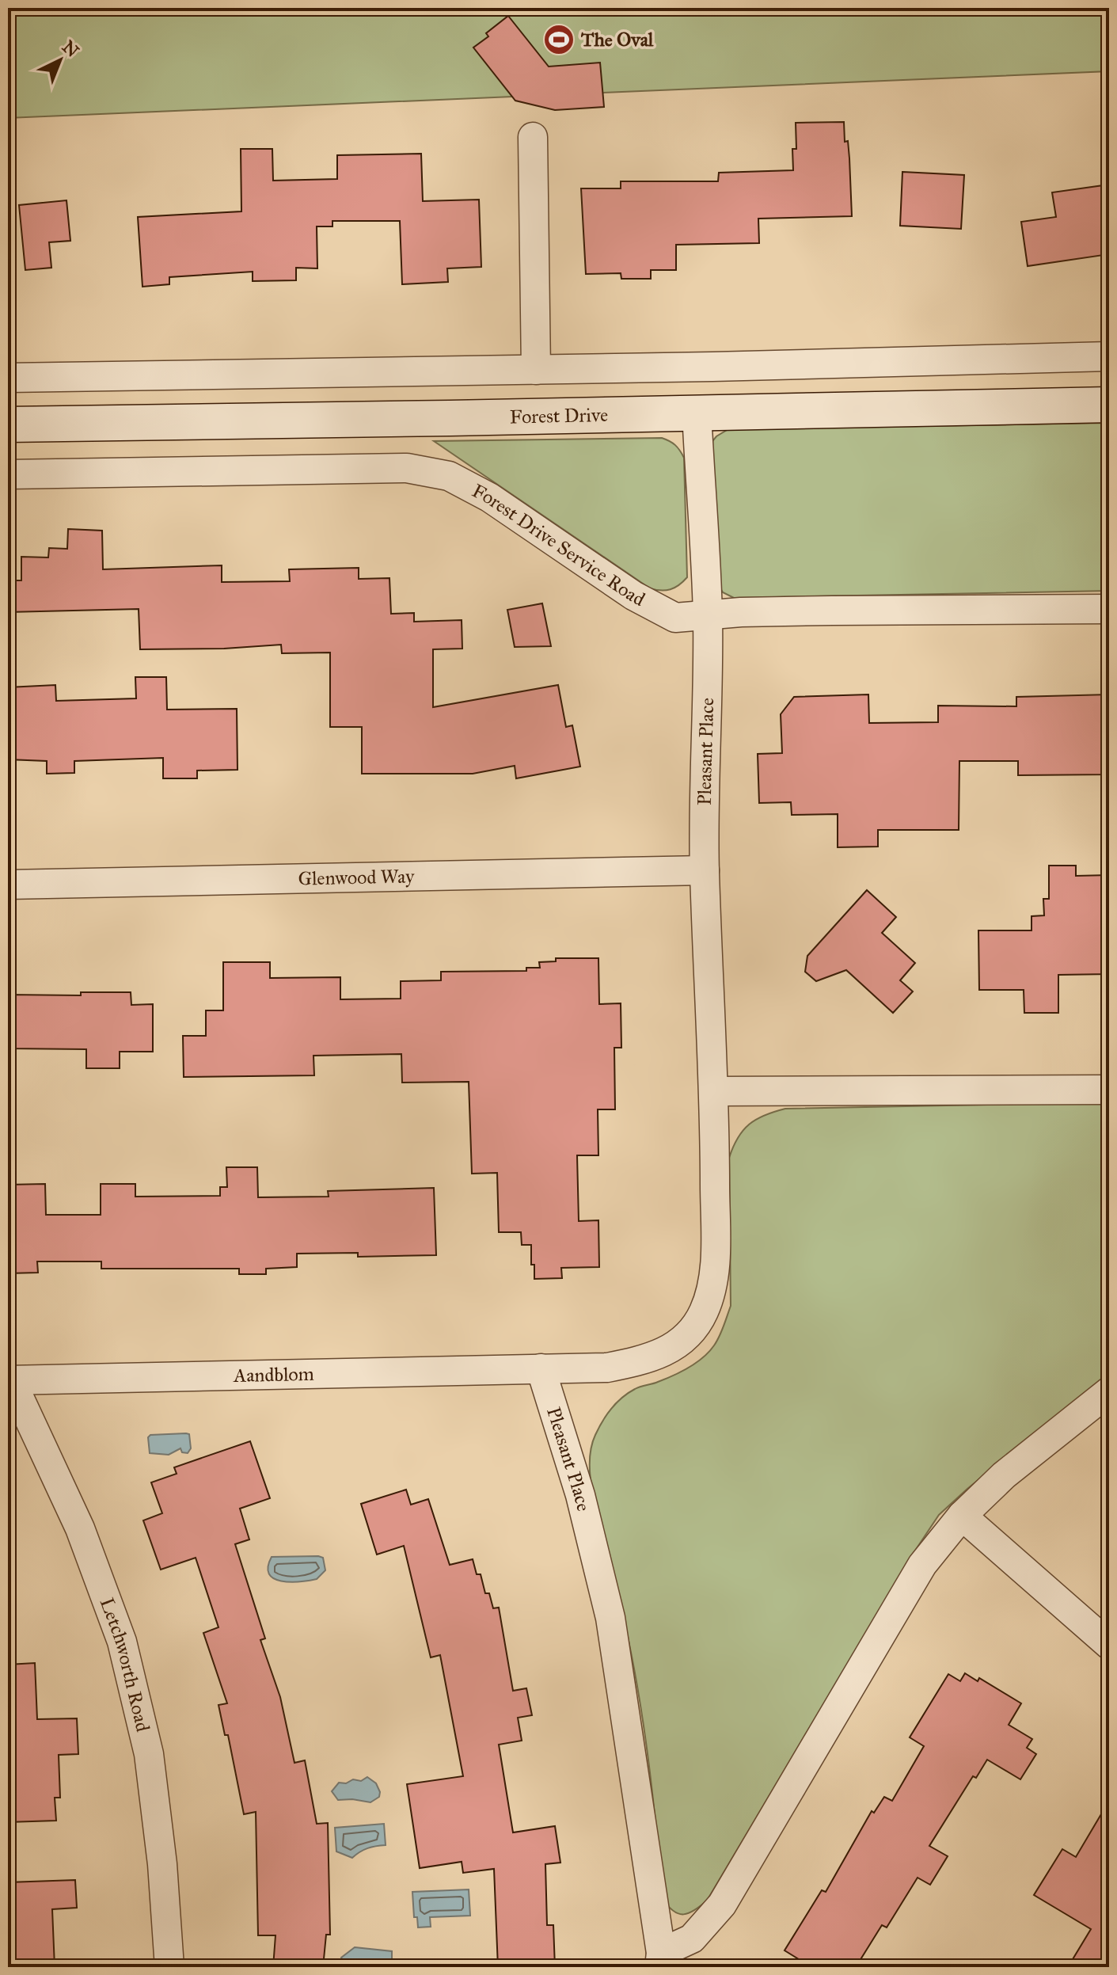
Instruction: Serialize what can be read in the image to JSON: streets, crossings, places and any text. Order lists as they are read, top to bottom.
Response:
{
  "streets": {
    "main road": ["Forest Drive"],
    "street": [
      "Forest Drive Service Road",
      "Pleasant Place",
      "Glenwood Way",
      "Aandblom",
      "Letchworth Road"
    ]
  },
  "crossings": [
    ["Forest Drive", "Pleasant Place"],
    ["Forest Drive Service Road", "Pleasant Place"],
    ["Pleasant Place", "Glenwood Way"],
    ["Pleasant Place", "Aandblom"],
    ["Aandblom", "Letchworth Road"]
  ],
  "places": {
    "sports": ["The Oval"]
  },
  "north": "top right"
}
